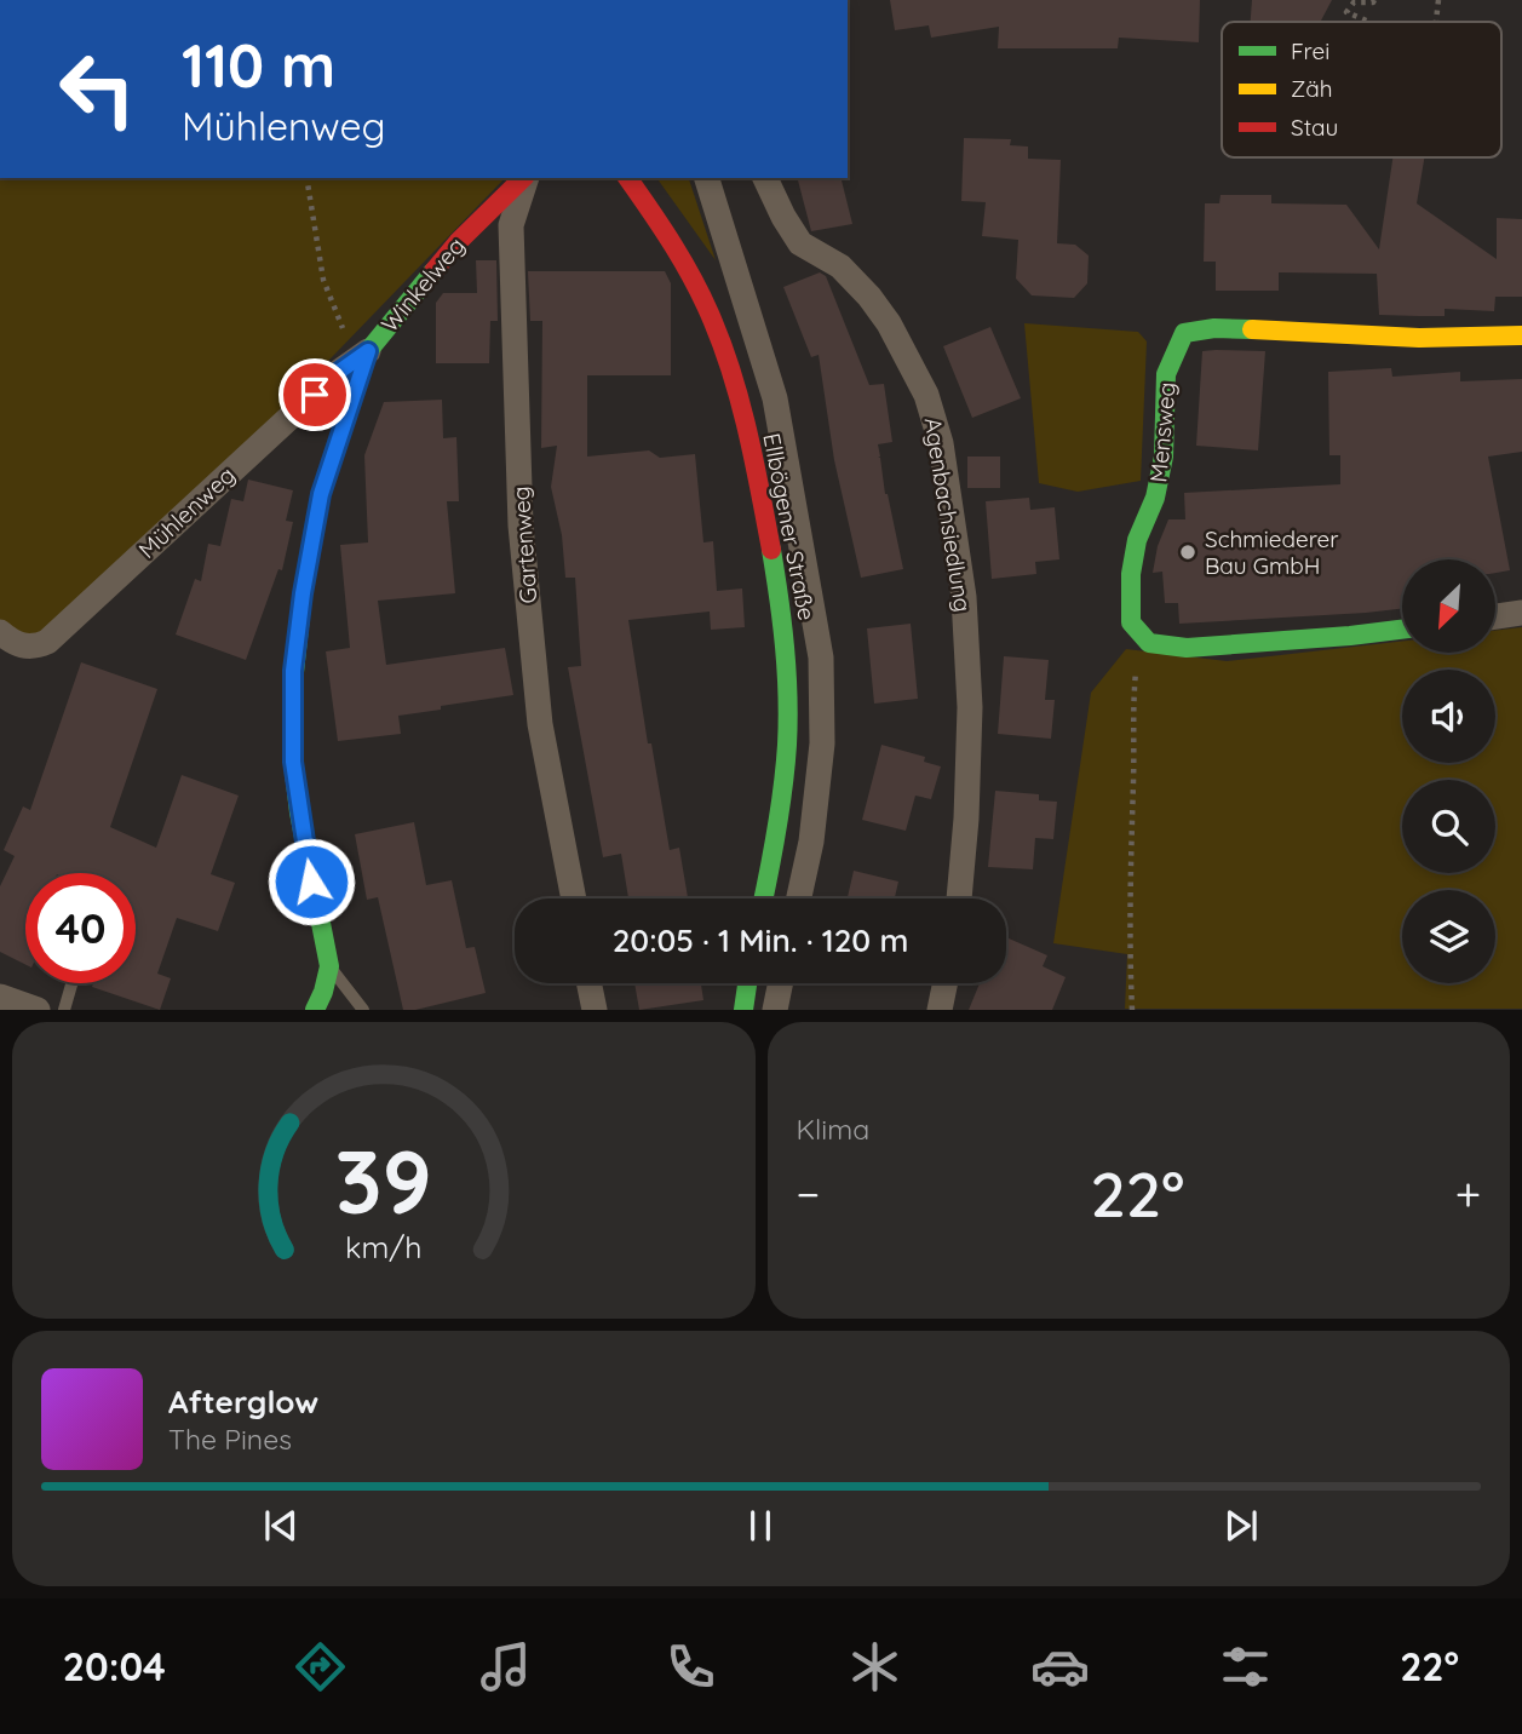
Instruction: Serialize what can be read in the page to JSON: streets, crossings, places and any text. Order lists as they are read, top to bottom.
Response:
{
  "streets": {
    "street": [
      "Winkelweg",
      "Mensweg",
      "Mühlenweg",
      "Agenbachsiedlung",
      "Ellbögener Straße",
      "Gartenweg"
    ]
  },
  "crossings": [
    ["Winkelweg", "Mühlenweg"]
  ],
  "places": ["Schmiederer Bau GmbH"],
  "legend": ["Frei", "Zäh", "Stau"],
  "north": "bottom left",
  "page": {
    "turn": ["110 m", "Mühlenweg"],
    "limit": "40",
    "trip": "20:05 · 1 Min. · 120 m",
    "tile": "Klima",
    "heat": ["−", "22°", "+"],
    "song": ["Afterglow", "The Pines"],
    "tabs": ["20:04", "22°"],
    "gauge": ["39", "km/h"]
  }
}
